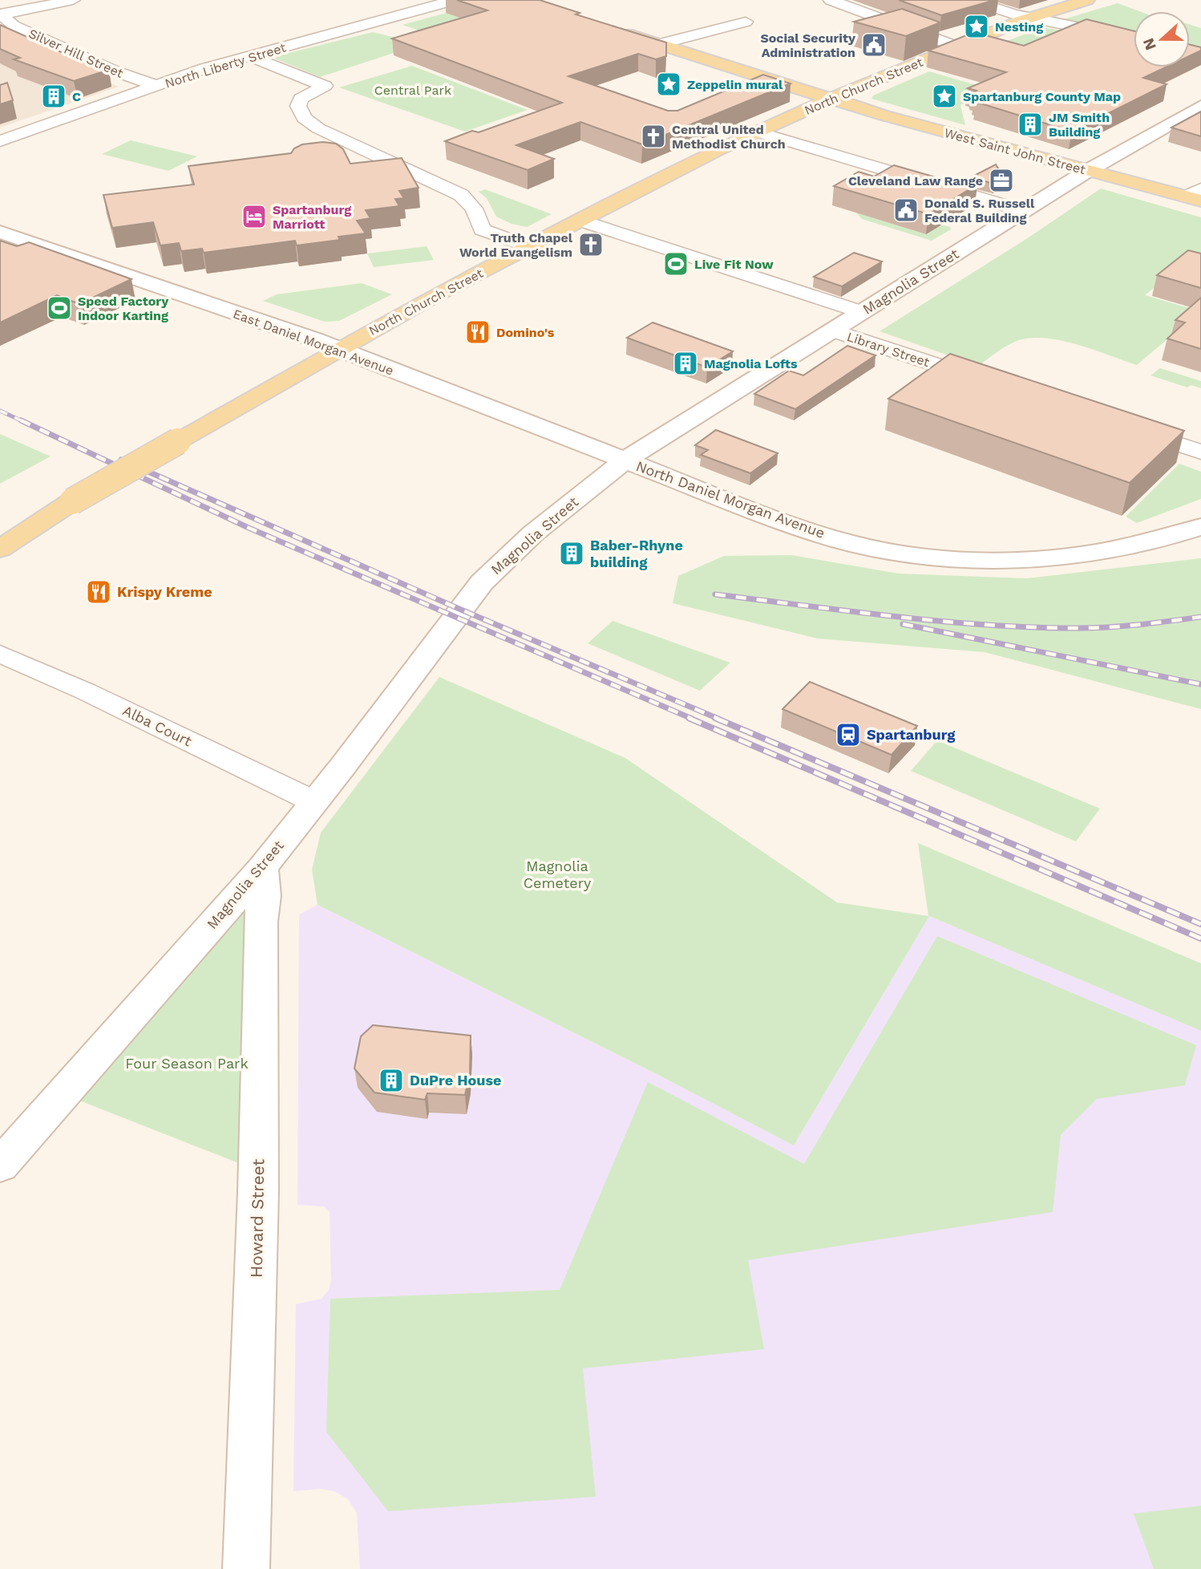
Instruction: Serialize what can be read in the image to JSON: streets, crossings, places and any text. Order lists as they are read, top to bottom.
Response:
{
  "streets": {
    "main road": ["North Church Street", "West Saint John Street"],
    "street": [
      "Silver Hill Street",
      "North Liberty Street",
      "Magnolia Street",
      "East Daniel Morgan Avenue",
      "Library Street",
      "North Daniel Morgan Avenue",
      "Alba Court",
      "Howard Street"
    ]
  },
  "crossings": [
    ["Silver Hill Street", "North Liberty Street"],
    ["North Church Street", "West Saint John Street"],
    ["North Church Street", "East Daniel Morgan Avenue"],
    ["West Saint John Street", "Magnolia Street"],
    ["Magnolia Street", "East Daniel Morgan Avenue"],
    ["Magnolia Street", "Library Street"],
    ["Magnolia Street", "North Daniel Morgan Avenue"],
    ["Magnolia Street", "Alba Court"],
    ["Magnolia Street", "Howard Street"],
    ["East Daniel Morgan Avenue", "North Daniel Morgan Avenue"]
  ],
  "parks": ["Central Park", "Magnolia Cemetery", "Four Season Park"],
  "places": {
    "place": ["Nesting", "Zeppelin mural", "Spartanburg County Map"],
    "public building": ["Social Security Administration", "Donald S. Russell Federal Building"],
    "building": [
      "C",
      "JM Smith Building",
      "Magnolia Lofts",
      "Baber-Rhyne building",
      "DuPre House"
    ],
    "church": ["Central United Methodist Church", "Truth Chapel World Evangelism"],
    "office": ["Cleveland Law Range"],
    "hotel": ["Spartanburg Marriott"],
    "sports": ["Live Fit Now", "Speed Factory Indoor Karting"],
    "restaurant": ["Domino's", "Krispy Kreme"],
    "station": ["Spartanburg"]
  },
  "north": "left"
}
